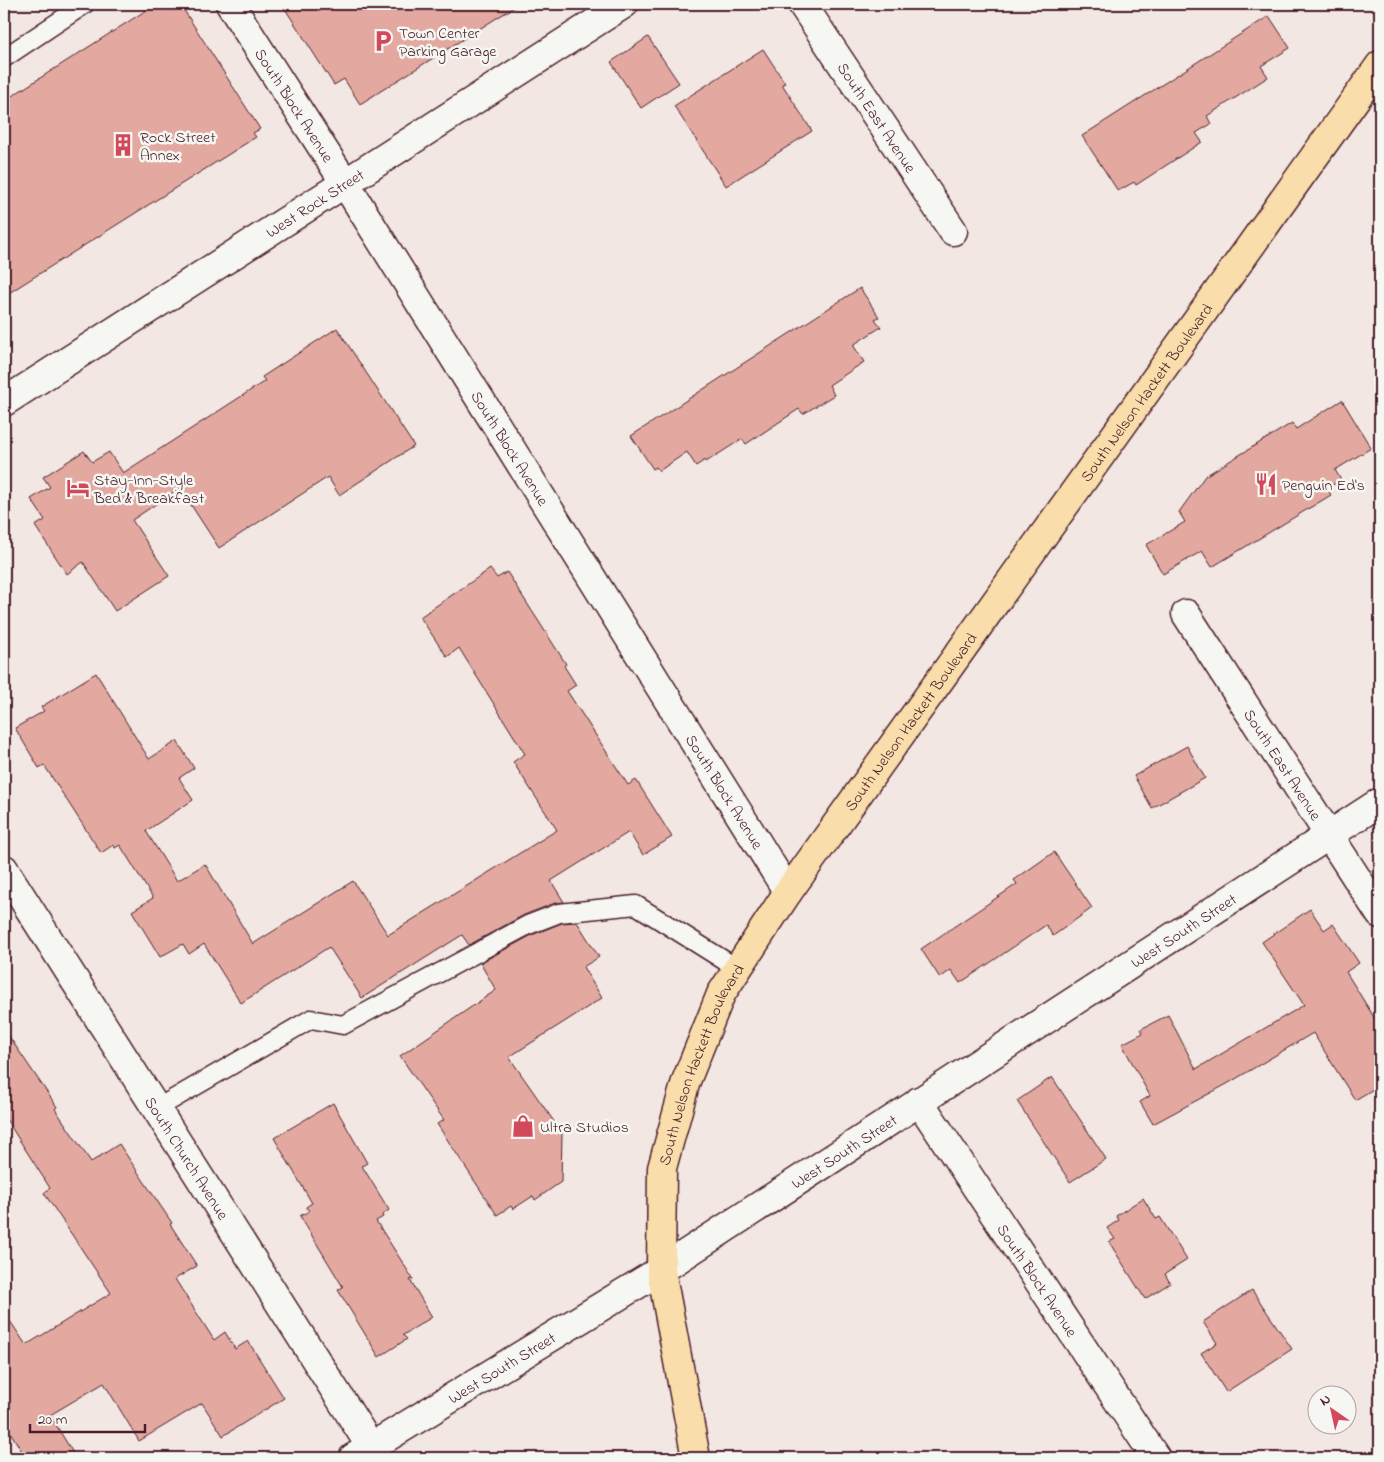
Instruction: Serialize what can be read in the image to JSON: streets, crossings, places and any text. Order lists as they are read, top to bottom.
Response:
{
  "streets": {
    "main road": ["South Nelson Hackett Boulevard"],
    "street": [
      "South Block Avenue",
      "South East Avenue",
      "West Rock Street",
      "West South Street",
      "South Church Avenue"
    ]
  },
  "crossings": [
    ["South Block Avenue", "West Rock Street"],
    ["South Block Avenue", "South Nelson Hackett Boulevard"],
    ["South Block Avenue", "West South Street"],
    ["South East Avenue", "West South Street"],
    ["South Nelson Hackett Boulevard", "West South Street"],
    ["West South Street", "South Church Avenue"]
  ],
  "places": {
    "parking": ["Town Center Parking Garage"],
    "building": ["Rock Street Annex"],
    "restaurant": ["Penguin Ed's"],
    "hotel": ["Stay-Inn-Style Bed & Breakfast"],
    "shop": ["Ultra Studios"]
  },
  "scale_bar": "20 m",
  "north": "top left"
}
